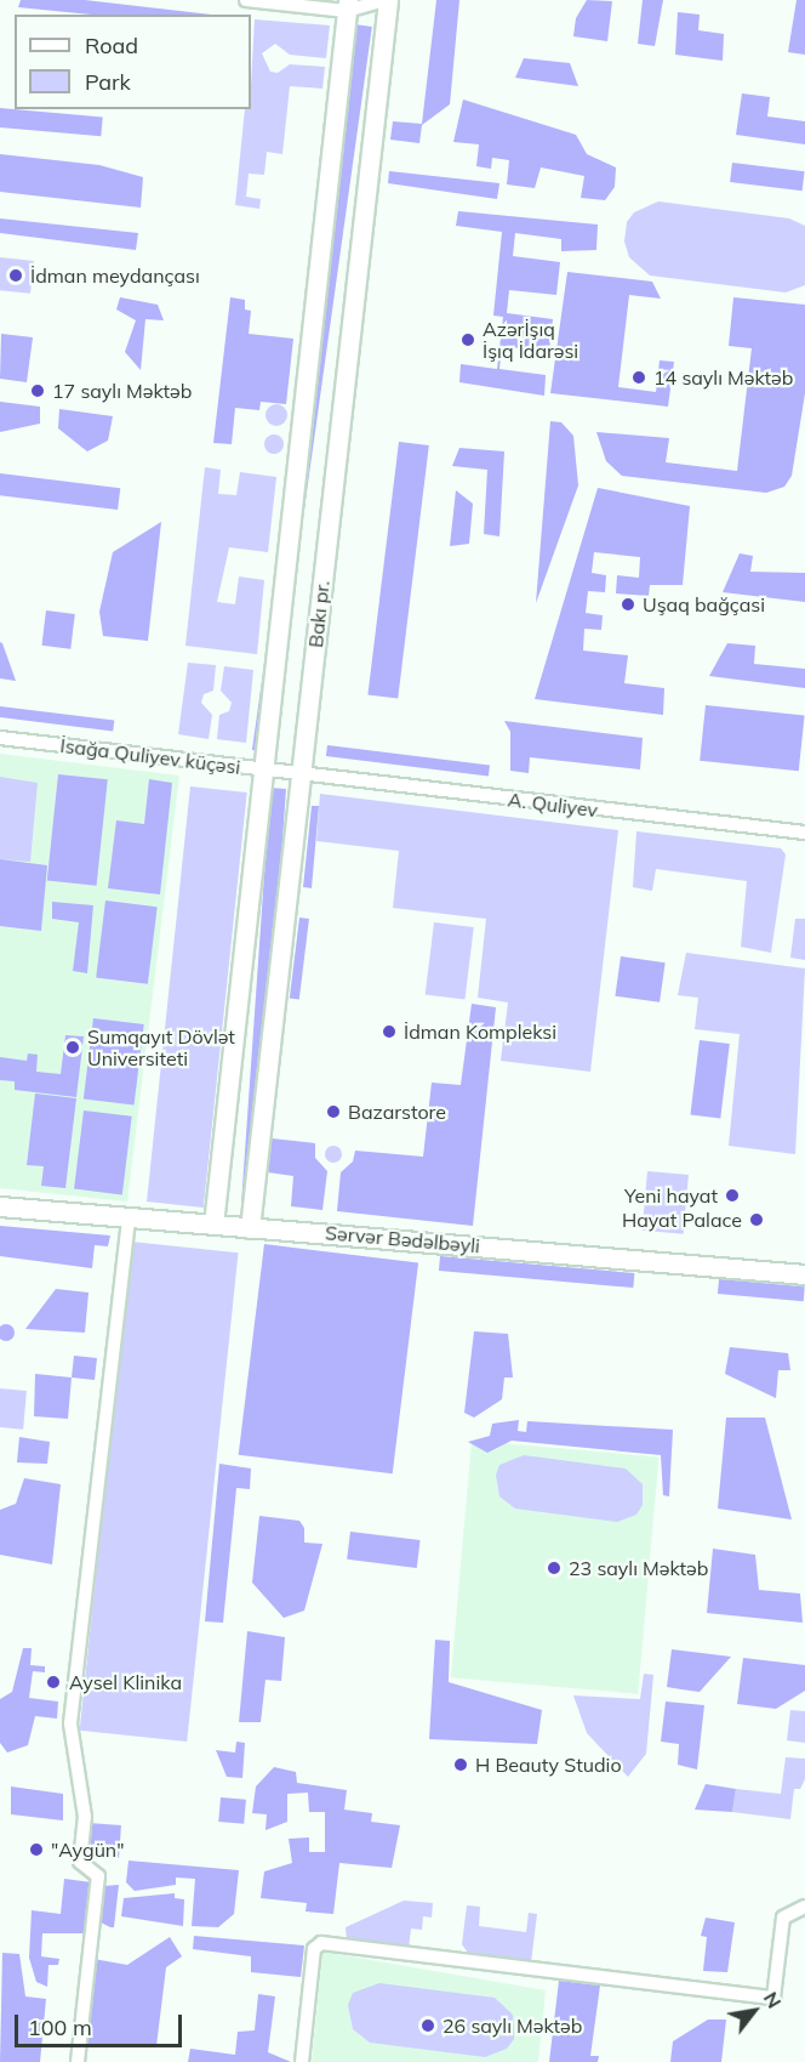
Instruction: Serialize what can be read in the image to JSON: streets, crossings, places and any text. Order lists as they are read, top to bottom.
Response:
{
  "streets": {
    "street": [
      "Bakı pr.",
      "İsağa Quliyev küçəsi",
      "A. Quliyev",
      "Sərvər Bədəlbəyli"
    ]
  },
  "crossings": [
    ["Bakı pr.", "İsağa Quliyev küçəsi"],
    ["Bakı pr.", "A. Quliyev"],
    ["Bakı pr.", "Sərvər Bədəlbəyli"],
    ["İsağa Quliyev küçəsi", "A. Quliyev"]
  ],
  "places": [
    "İdman meydançası",
    "Azərİşıq İşıq İdarəsi",
    "14 saylı Məktəb",
    "17 saylı Məktəb",
    "Uşaq bağçasi",
    "İdman Kompleksi",
    "Sumqayıt Dövlət Universiteti",
    "Bazarstore",
    "Yeni hayat",
    "Hayat Palace",
    "23 saylı Məktəb",
    "Aysel Klinika",
    "H Beauty Studio",
    "\"Aygün\"",
    "26 saylı Məktəb"
  ],
  "legend": ["Road", "Park"],
  "scale_bar": "100 m",
  "north": "top right"
}
